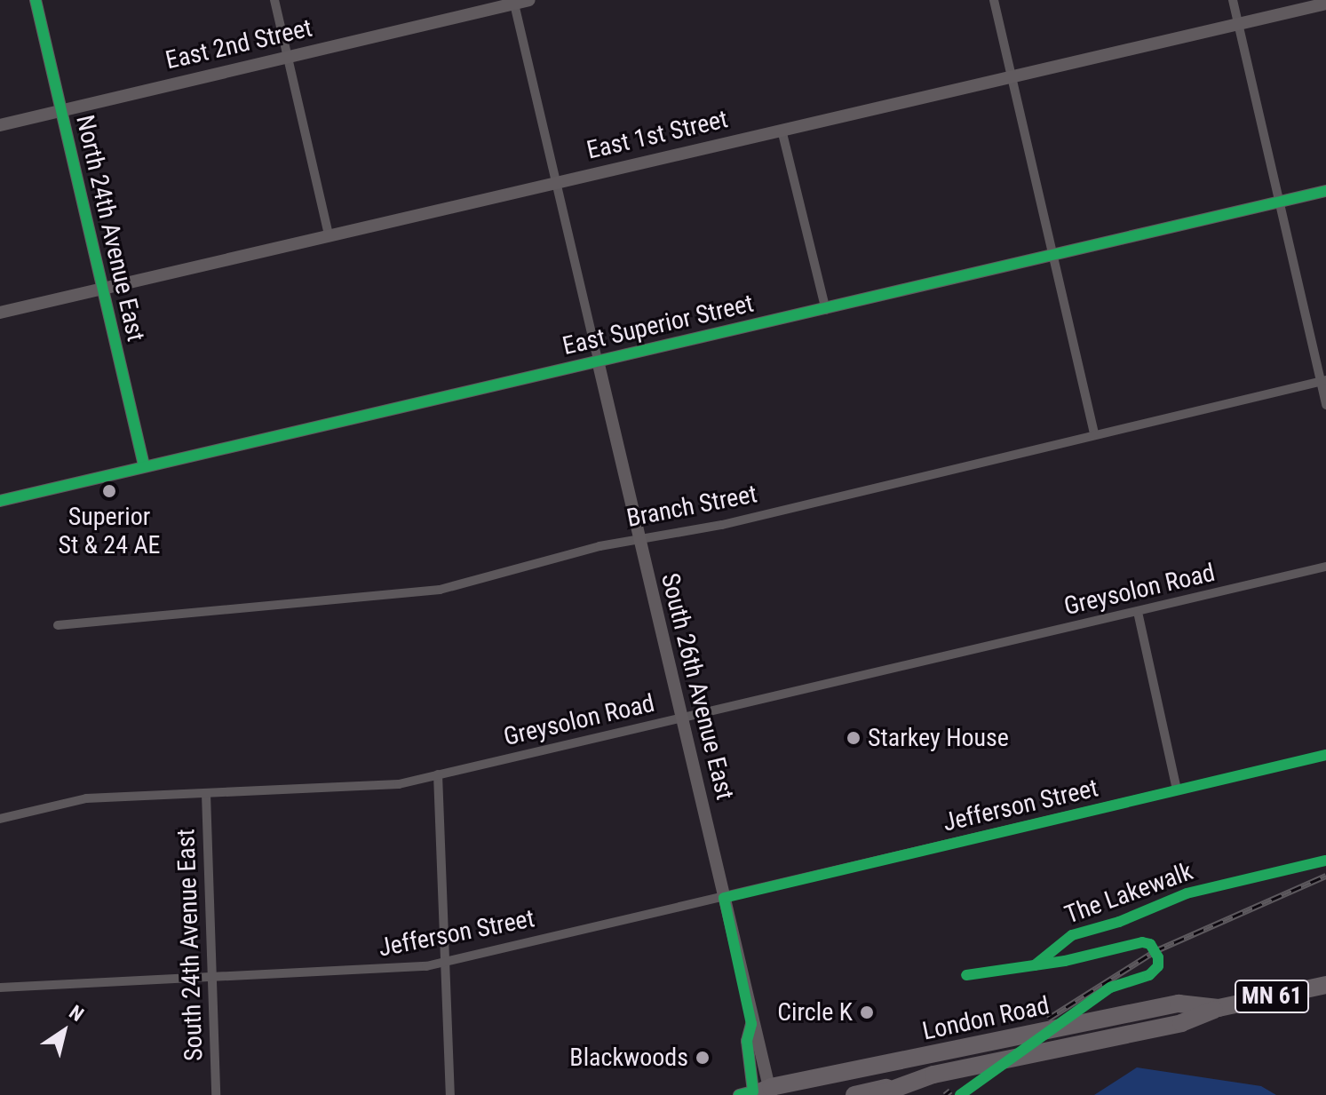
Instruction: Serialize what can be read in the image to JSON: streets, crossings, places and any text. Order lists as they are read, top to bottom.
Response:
{
  "streets": {
    "highway": ["MN 61", "London Road"],
    "street": [
      "East 2nd Street",
      "East 1st Street",
      "North 24th Avenue East",
      "East Superior Street",
      "Branch Street",
      "Greysolon Road",
      "South 26th Avenue East",
      "Jefferson Street",
      "South 24th Avenue East"
    ],
    "cycle path": ["The Lakewalk"]
  },
  "crossings": [
    ["East 2nd Street", "North 24th Avenue East"],
    ["East 1st Street", "North 24th Avenue East"],
    ["North 24th Avenue East", "East Superior Street"],
    ["East Superior Street", "South 26th Avenue East"],
    ["Branch Street", "South 26th Avenue East"],
    ["Greysolon Road", "South 26th Avenue East"],
    ["Greysolon Road", "South 24th Avenue East"],
    ["South 26th Avenue East", "Jefferson Street"],
    ["South 26th Avenue East", "London Road"],
    ["Jefferson Street", "South 24th Avenue East"],
    ["MN 61", "London Road"]
  ],
  "places": [
    "Superior St & 24 AE",
    "Starkey House",
    "Circle K",
    "Blackwoods"
  ],
  "north": "top right"
}
